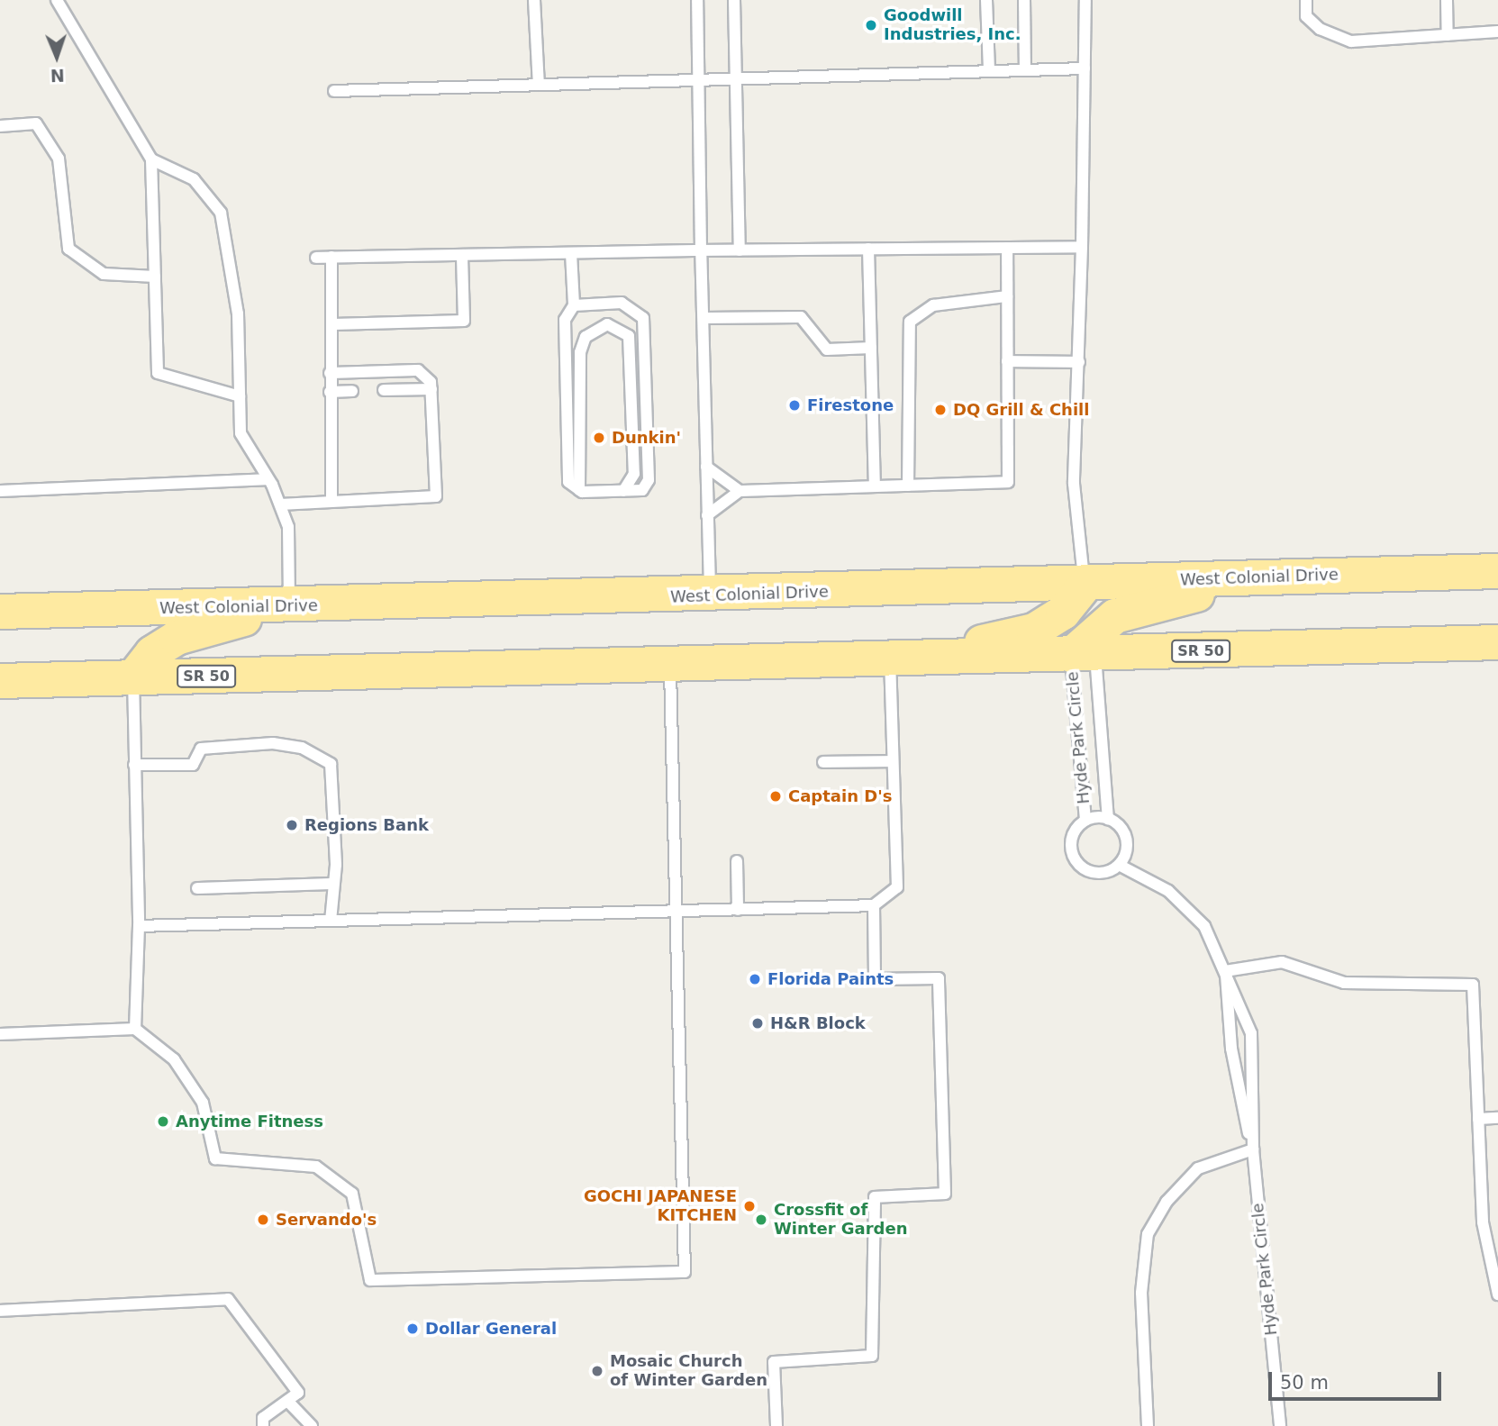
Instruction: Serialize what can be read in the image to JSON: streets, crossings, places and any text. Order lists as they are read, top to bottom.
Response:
{
  "streets": {
    "highway": ["West Colonial Drive", "SR 50"],
    "lane": ["Hyde Park Circle"]
  },
  "crossings": [
    ["SR 50", "Hyde Park Circle"]
  ],
  "places": [
    "Goodwill Industries, Inc.",
    "Firestone",
    "DQ Grill & Chill",
    "Dunkin'",
    "Captain D's",
    "Regions Bank",
    "Florida Paints",
    "H&R Block",
    "Anytime Fitness",
    "GOCHI JAPANESE KITCHEN",
    "Servando's",
    "Crossfit of Winter Garden",
    "Dollar General",
    "Mosaic Church of Winter Garden"
  ],
  "scale_bar": "50 m",
  "north": "bottom"
}
